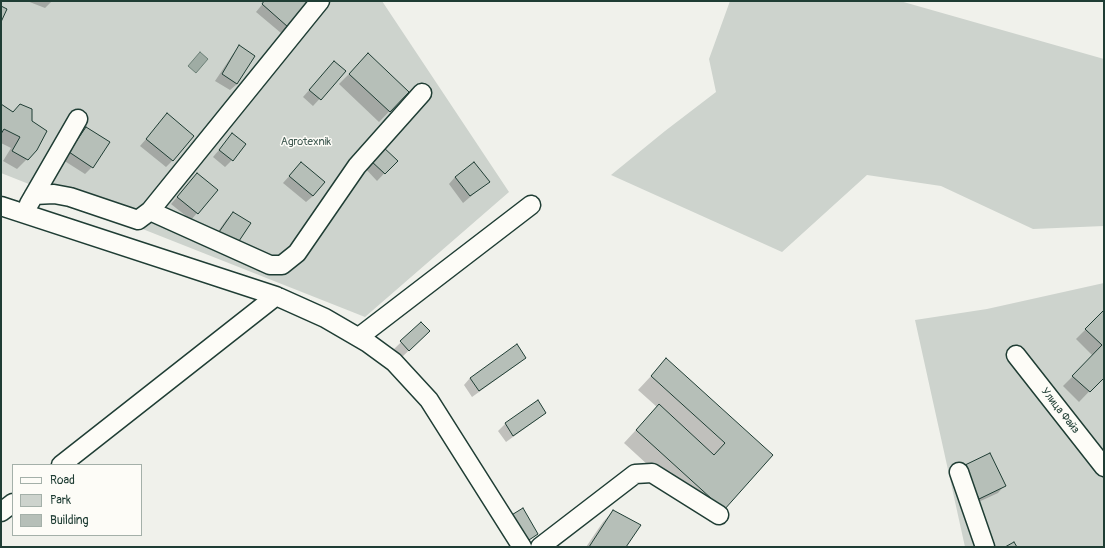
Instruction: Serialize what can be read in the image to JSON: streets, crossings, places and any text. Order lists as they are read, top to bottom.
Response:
{
  "streets": {
    "street": ["Улица Файз"]
  },
  "parks": ["Agrotexnik"],
  "legend": ["Road", "Park", "Building"]
}
